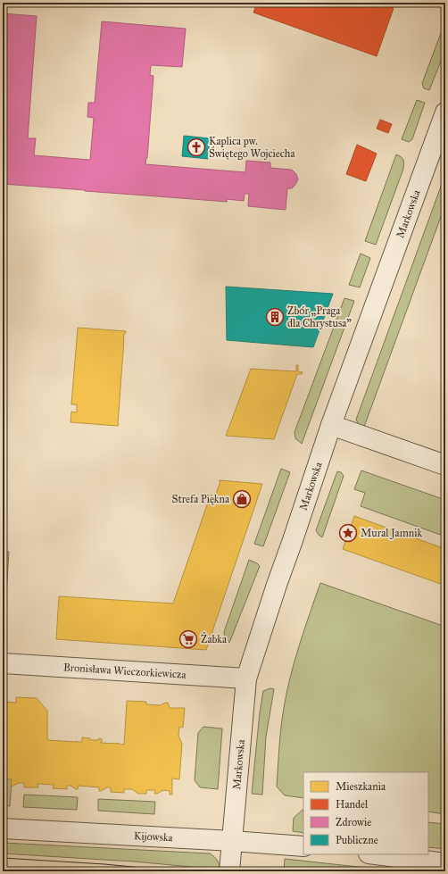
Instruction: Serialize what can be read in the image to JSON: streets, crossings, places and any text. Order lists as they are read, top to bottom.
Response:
{
  "streets": {
    "street": ["Markowska", "Bronisława Wieczorkiewicza", "Kijowska"]
  },
  "crossings": [
    ["Markowska", "Bronisława Wieczorkiewicza"],
    ["Markowska", "Kijowska"]
  ],
  "places": {
    "church": ["Kaplica pw. Świętego Wojciecha"],
    "building": ["Zbór „Praga dla Chrystusa”"],
    "shop": ["Strefa Piękna"],
    "place": ["Mural Jamnik"],
    "supermarket": ["Żabka"]
  },
  "legend": [
    "Mieszkania",
    "Handel",
    "Zdrowie",
    "Publiczne"
  ]
}
